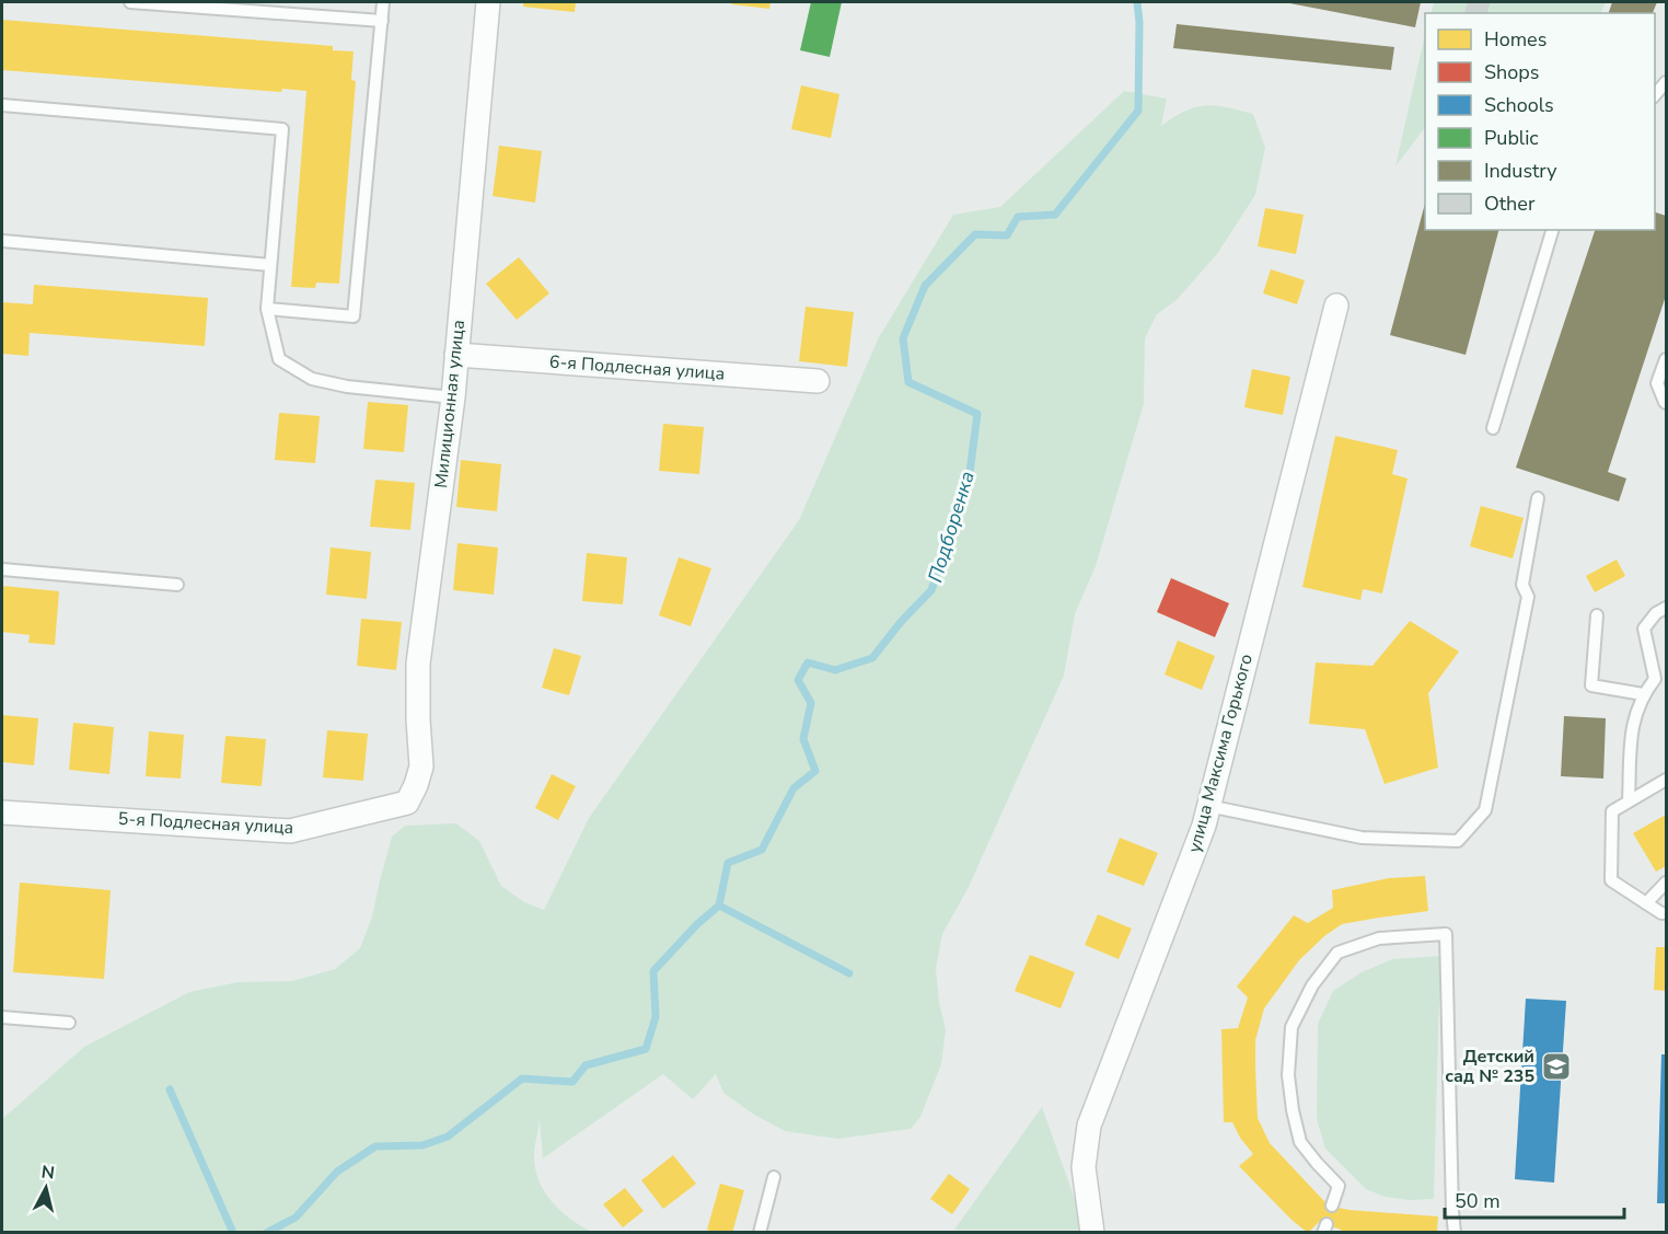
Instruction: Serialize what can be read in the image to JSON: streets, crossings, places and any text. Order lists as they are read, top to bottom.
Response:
{
  "streets": {
    "street": [
      "6-я Подлесная улица",
      "Милиционная улица",
      "улица Максима Горького",
      "5-я Подлесная улица"
    ]
  },
  "crossings": [
    ["6-я Подлесная улица", "Милиционная улица"],
    ["Милиционная улица", "5-я Подлесная улица"]
  ],
  "water": ["Подборенка"],
  "places": {
    "school or university": ["Детский сад № 235"]
  },
  "legend": [
    "Homes",
    "Shops",
    "Schools",
    "Public",
    "Industry",
    "Other"
  ],
  "scale_bar": "50 m",
  "north": "top"
}
